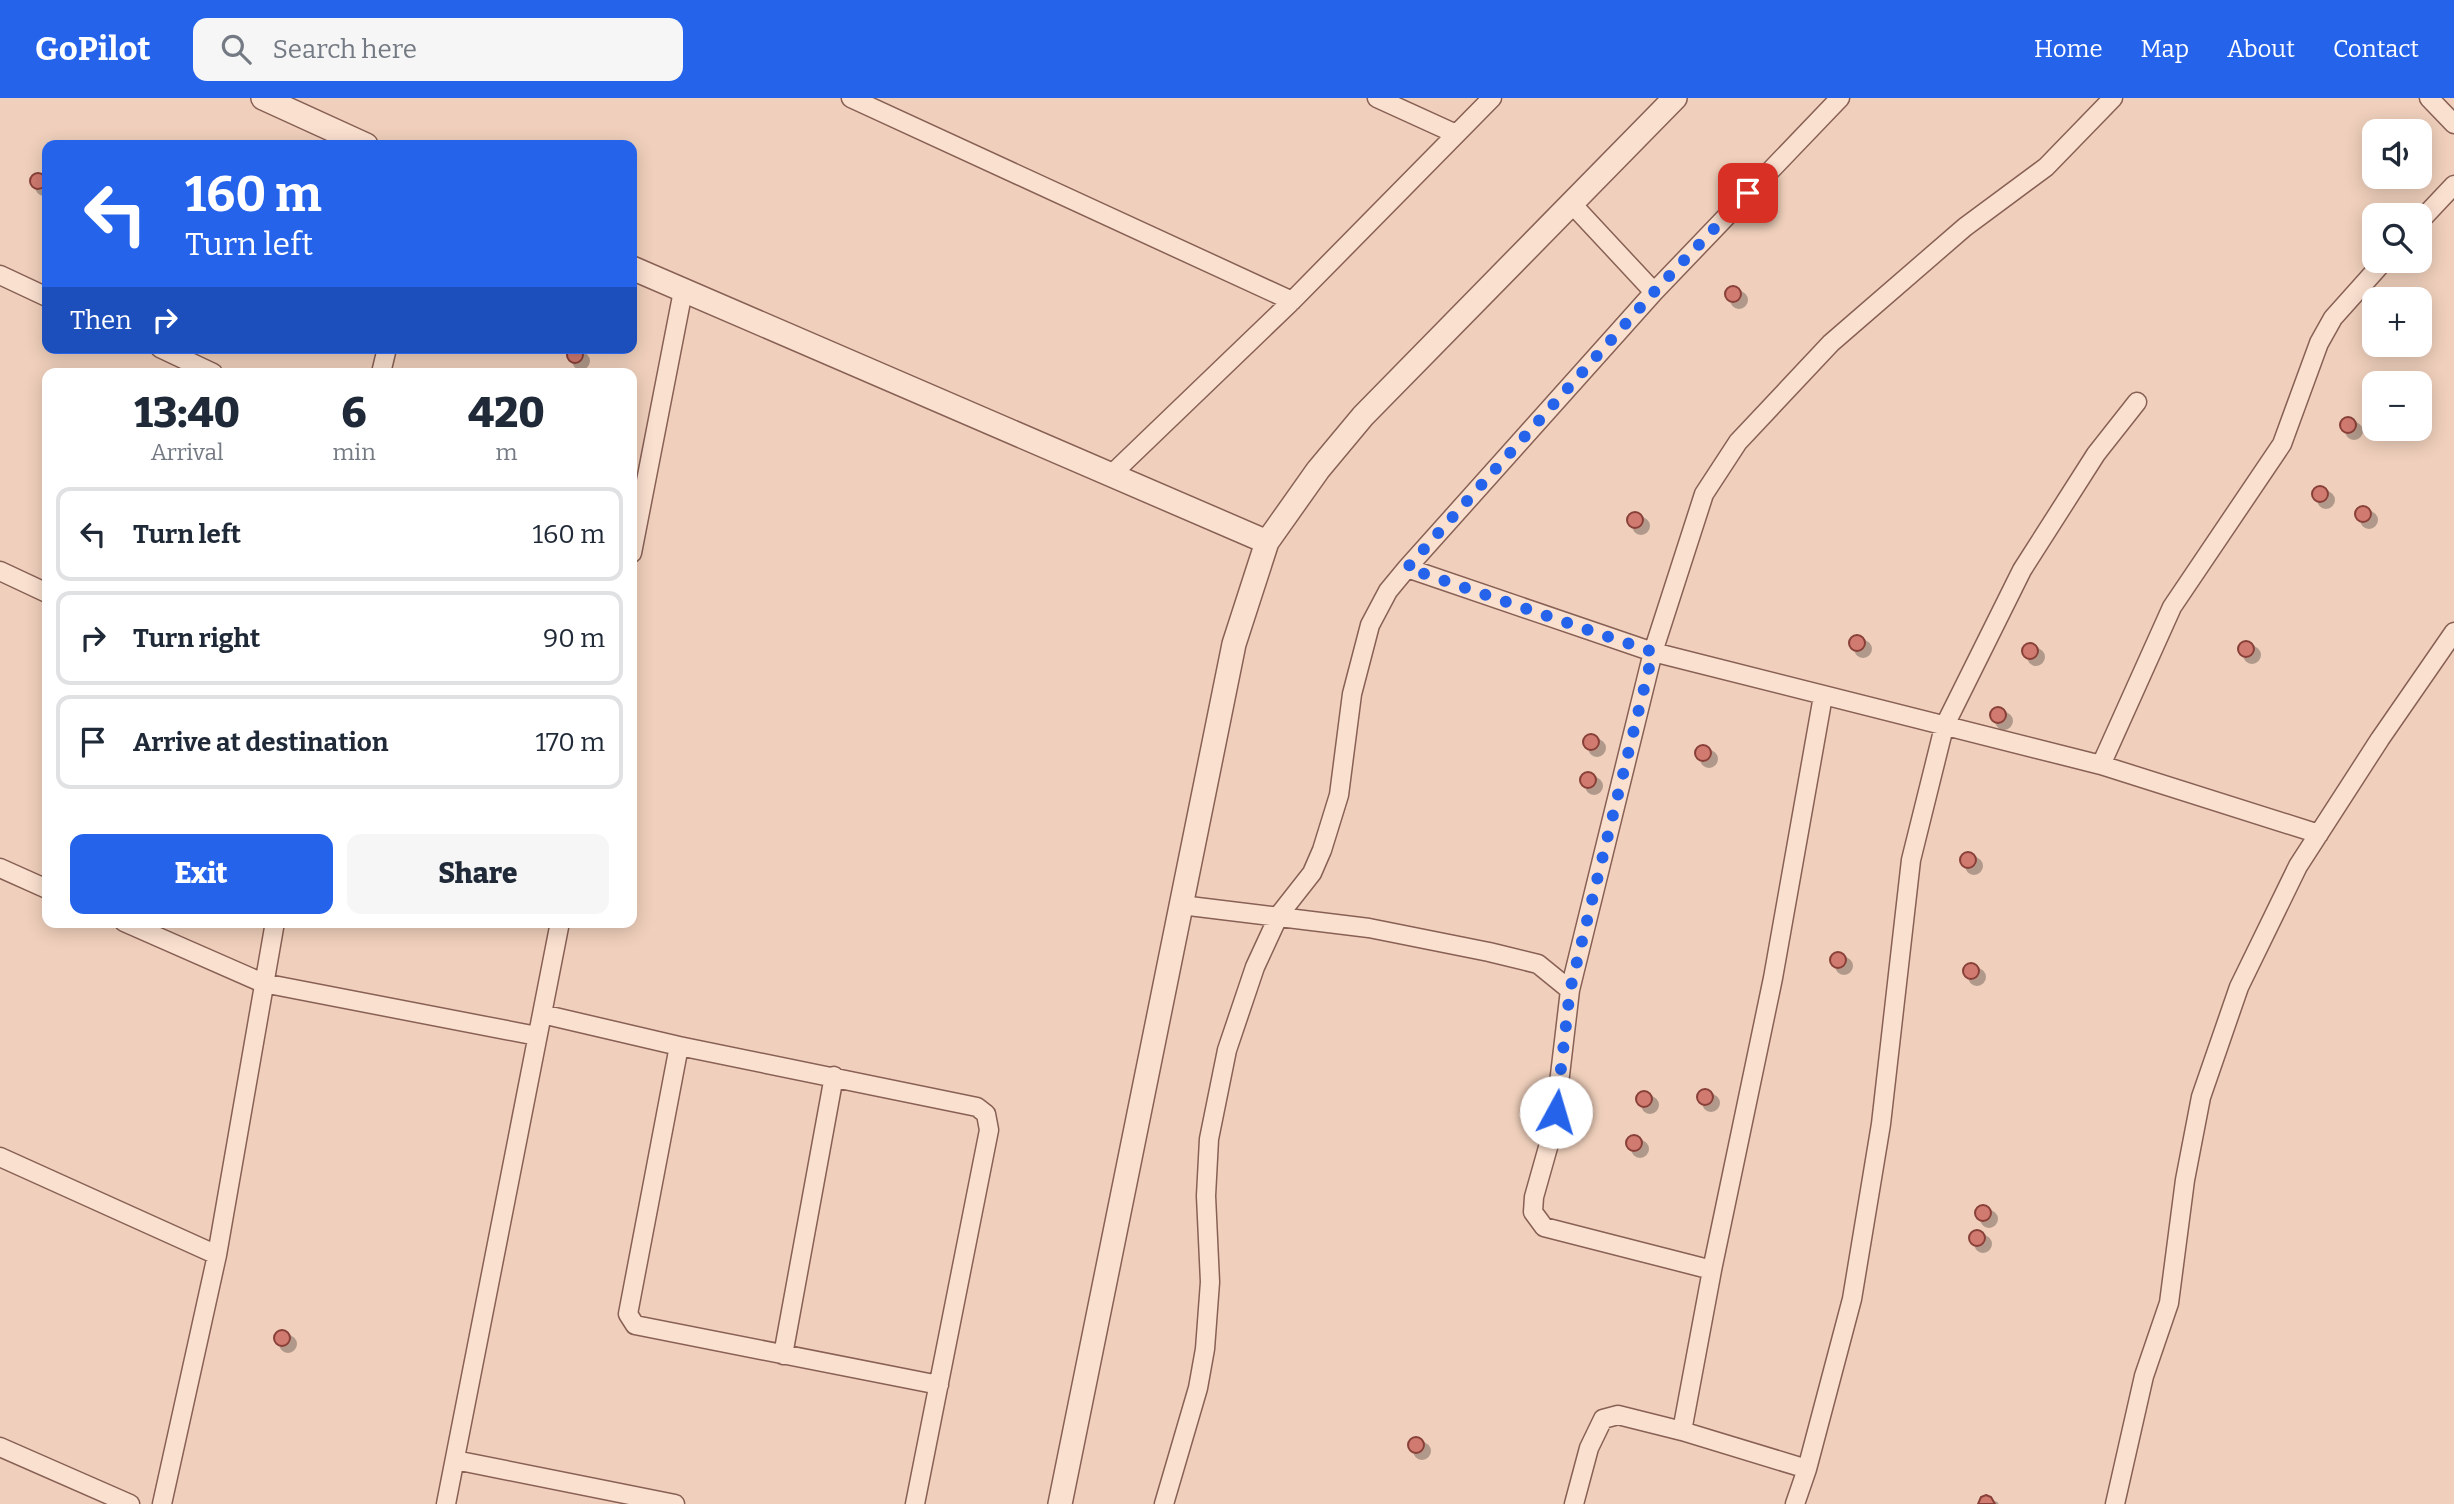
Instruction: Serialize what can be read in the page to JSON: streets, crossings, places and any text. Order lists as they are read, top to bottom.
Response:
{
  "page": {
    "header": "GoPilot",
    "search": "Search here",
    "nav": [
      "Home",
      "Map",
      "About",
      "Contact"
    ],
    "map_buttons": ["+", "−"],
    "turn": ["160 m", "Turn left"],
    "then": "Then",
    "eta": [
      "13:40",
      "Arrival",
      "6",
      "min",
      "420",
      "m"
    ],
    "list": [
      {
        "name": "Turn left",
        "value": "160 m"
      },
      {
        "name": "Turn right",
        "value": "90 m"
      },
      {
        "name": "Arrive at destination",
        "value": "170 m"
      }
    ],
    "buttons": ["Exit", "Share"]
  }
}
